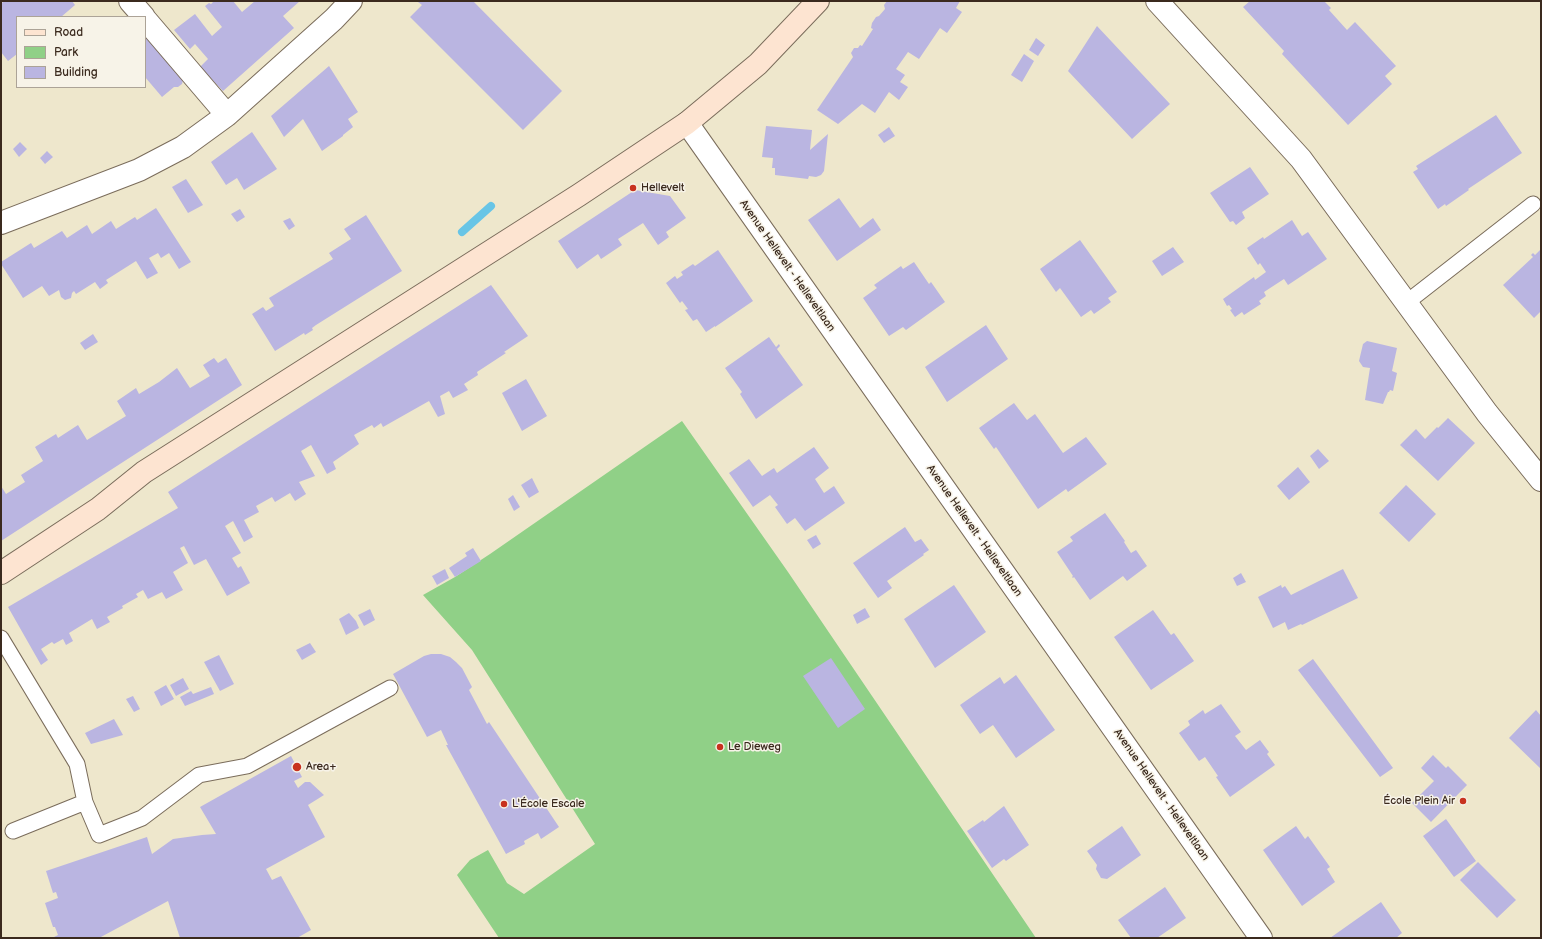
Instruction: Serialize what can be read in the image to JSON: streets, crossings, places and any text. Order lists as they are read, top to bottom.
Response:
{
  "streets": {
    "street": ["Avenue Hellevelt - Helleveltlaan"]
  },
  "places": [
    "Hellevelt",
    "Le Dieweg",
    "Area+",
    "École Plein Air",
    "L'École Escale"
  ],
  "legend": ["Road", "Park", "Building"]
}
